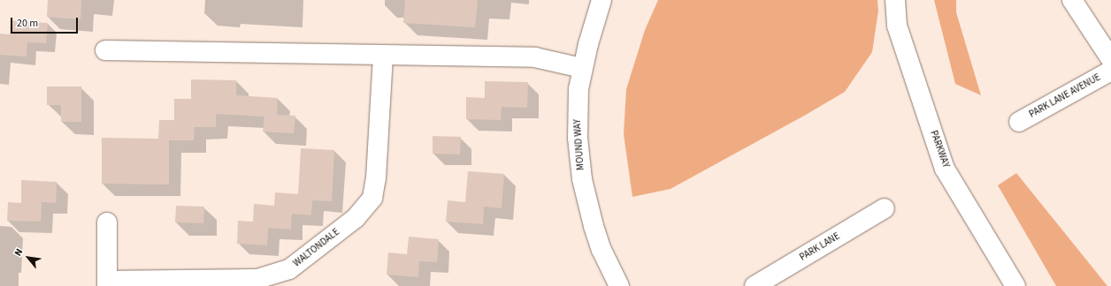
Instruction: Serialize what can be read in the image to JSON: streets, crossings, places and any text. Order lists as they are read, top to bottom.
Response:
{
  "streets": {
    "street": [
      "PARK LANE AVENUE",
      "MOUND WAY",
      "PARKWAY",
      "PARK LANE",
      "WALTONDALE"
    ]
  },
  "scale_bar": "20 m",
  "north": "top left"
}
